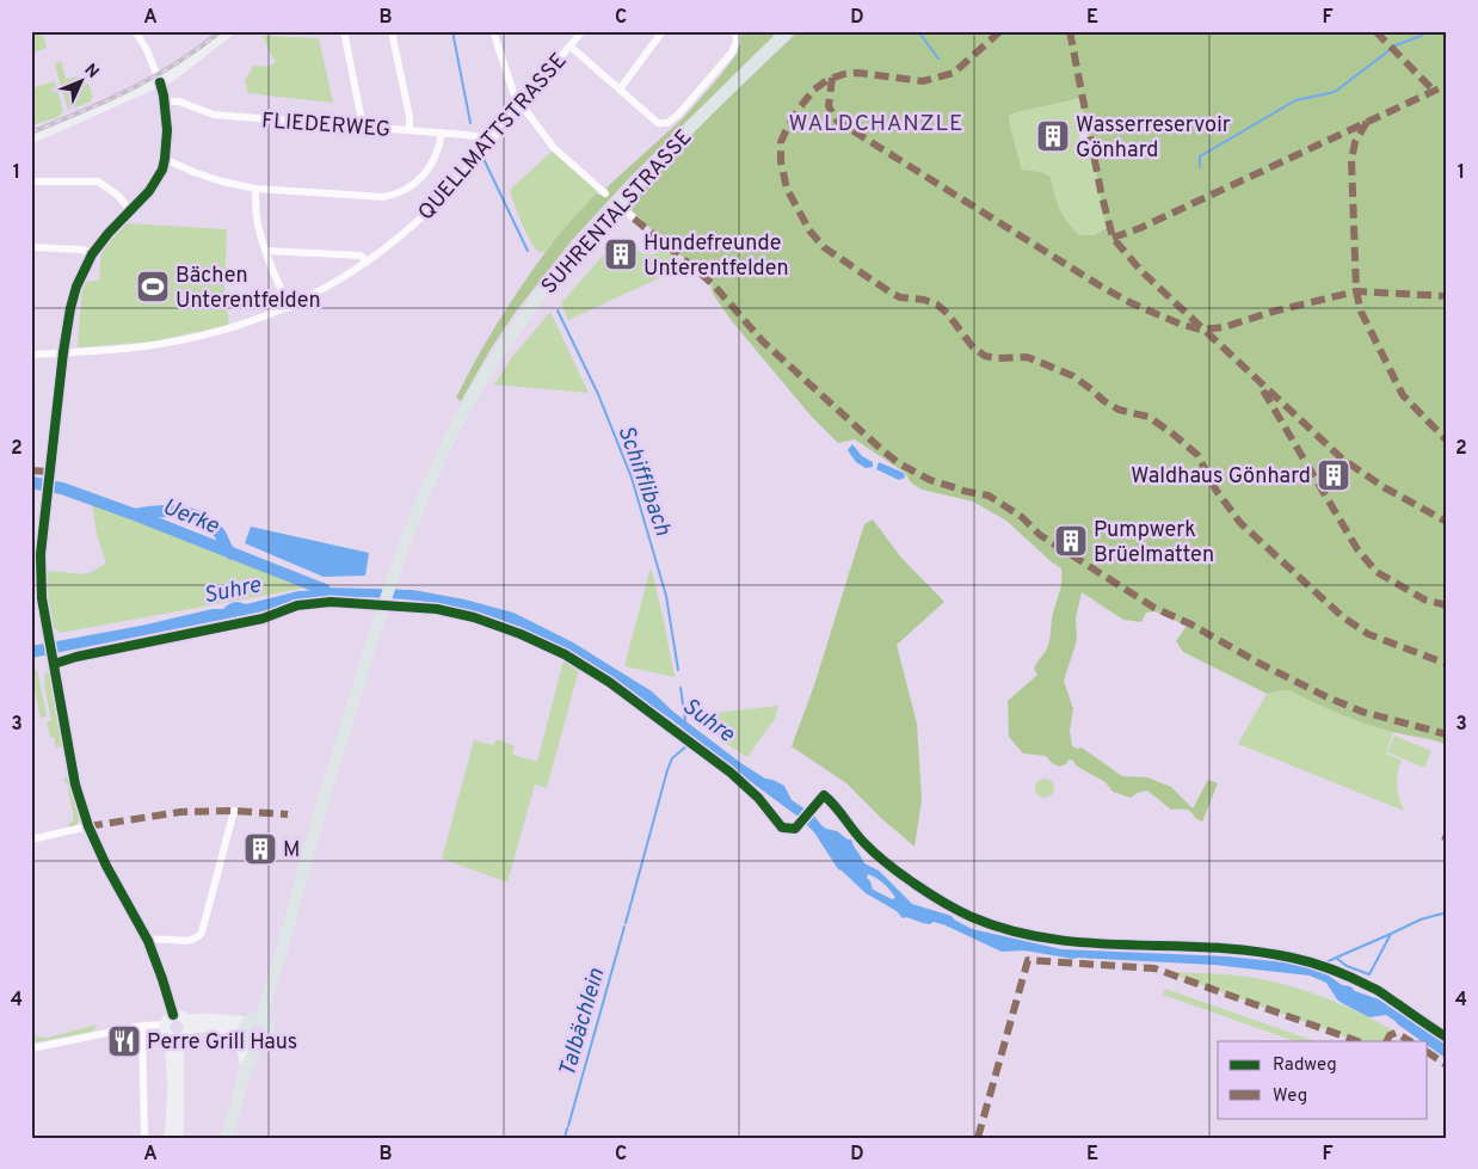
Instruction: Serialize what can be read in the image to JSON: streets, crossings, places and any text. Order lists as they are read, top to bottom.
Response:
{
  "streets": {
    "main road": ["SUHRENTALSTRASSE"],
    "street": ["FLIEDERWEG", "QUELLMATTSTRASSE"]
  },
  "crossings": [
    ["FLIEDERWEG", "QUELLMATTSTRASSE"]
  ],
  "districts": ["WALDCHANZLE"],
  "water": [
    "Schifflibach",
    "Uerke",
    "Suhre",
    "Talbächlein"
  ],
  "places": {
    "building": [
      "Wasserreservoir Gönhard",
      "Hundefreunde Unterentfelden",
      "Waldhaus Gönhard",
      "Pumpwerk Brüelmatten",
      "M"
    ],
    "sports": ["Bächen Unterentfelden"],
    "restaurant": ["Perre Grill Haus"]
  },
  "legend": ["Radweg", "Weg"],
  "north": "top right",
  "grid": {
    "columns": [
      "A",
      "B",
      "C",
      "D",
      "E",
      "F"
    ],
    "rows": [
      "1",
      "2",
      "3",
      "4"
    ]
  }
}
